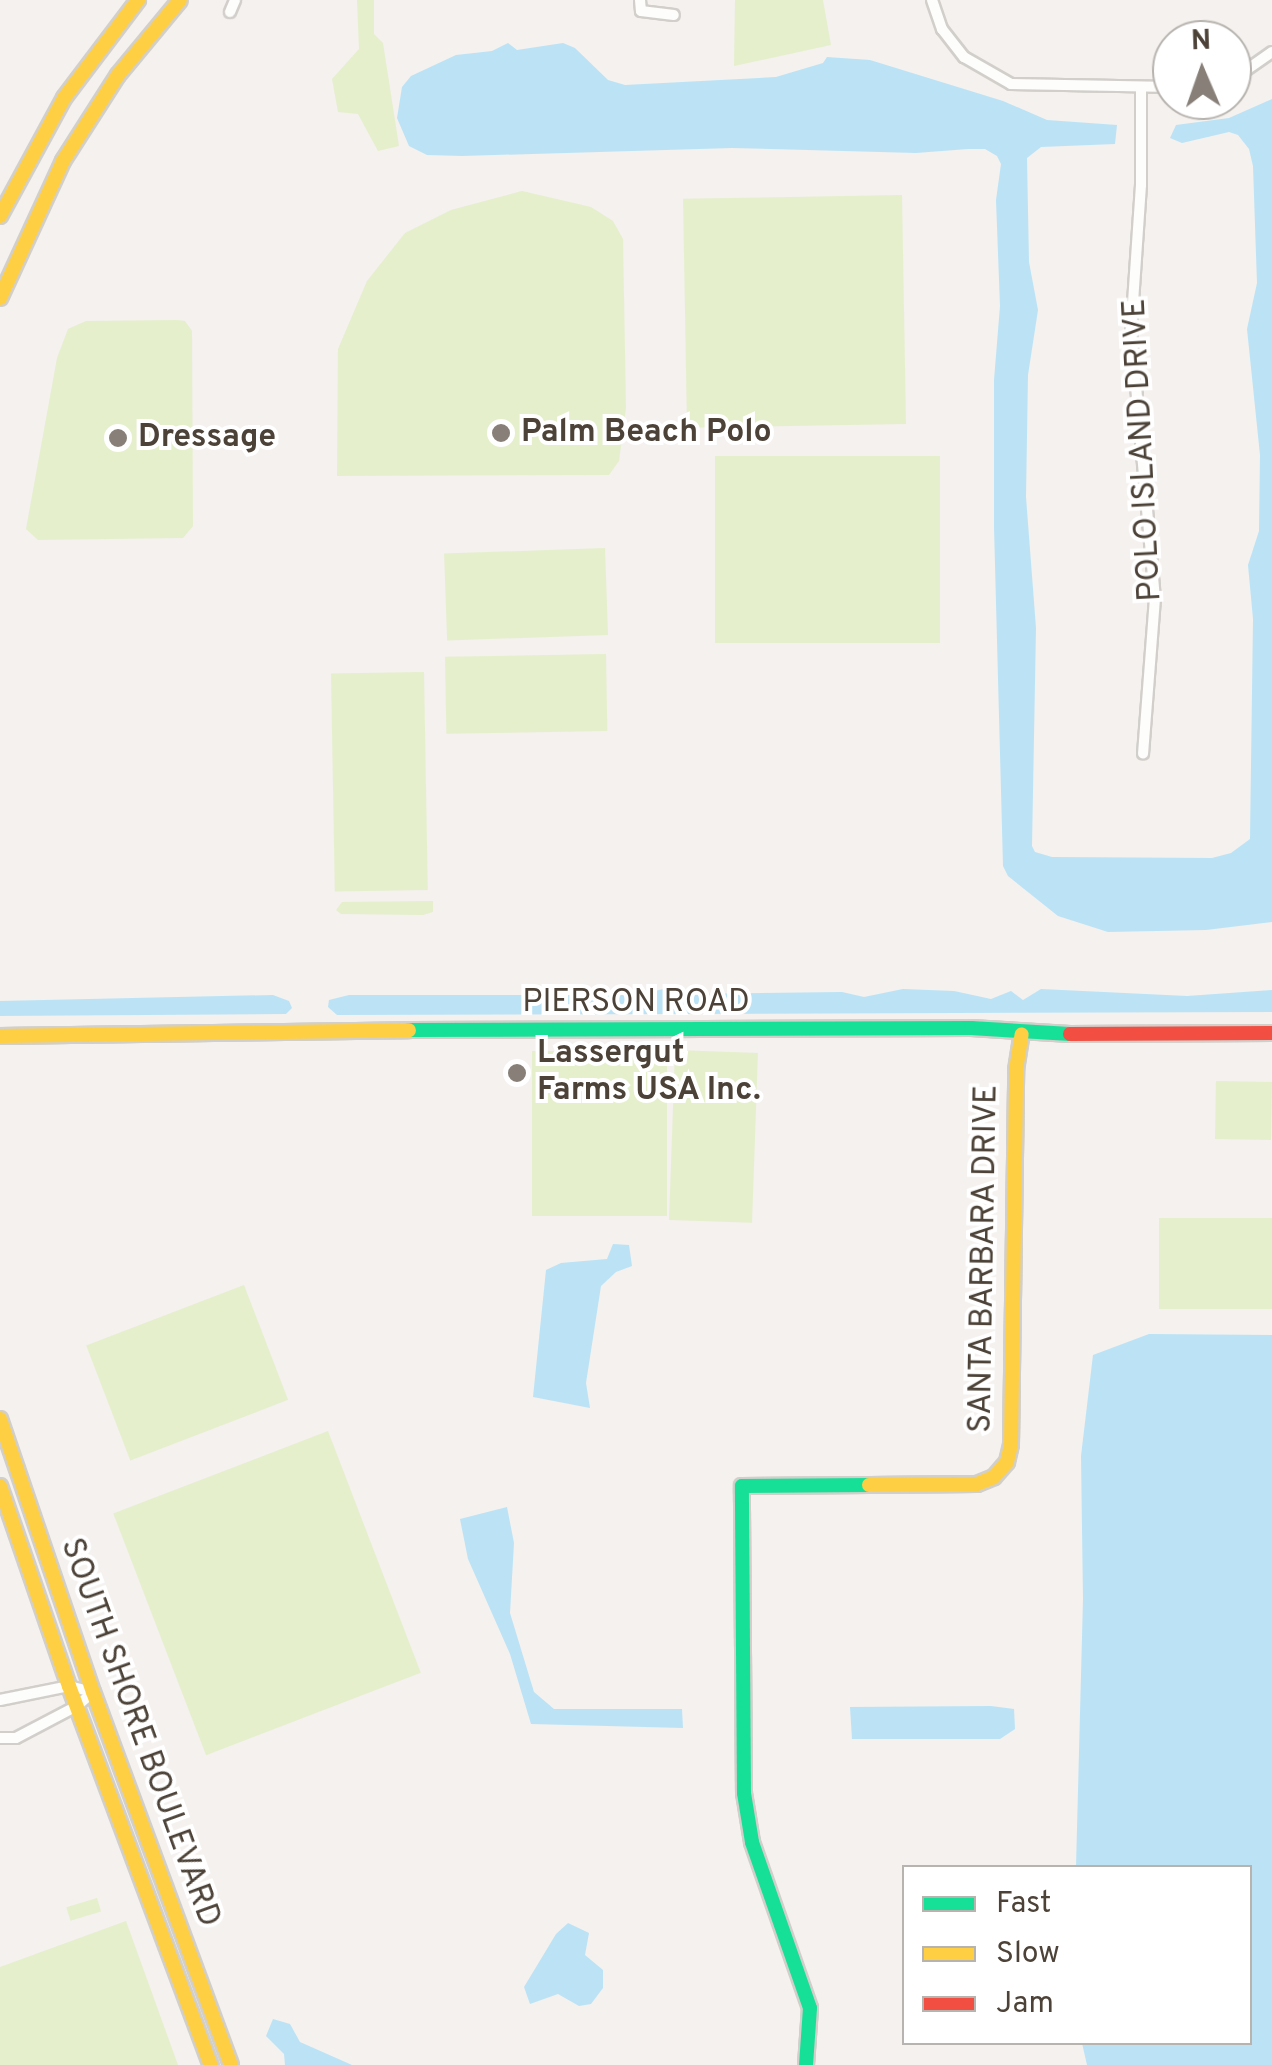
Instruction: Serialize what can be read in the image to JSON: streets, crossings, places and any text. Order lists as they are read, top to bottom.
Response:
{
  "streets": {
    "street": [
      "POLO ISLAND DRIVE",
      "PIERSON ROAD",
      "SANTA BARBARA DRIVE",
      "SOUTH SHORE BOULEVARD"
    ]
  },
  "crossings": [
    ["PIERSON ROAD", "SANTA BARBARA DRIVE"]
  ],
  "places": ["Palm Beach Polo", "Dressage", "Lassergut Farms USA Inc."],
  "legend": ["Fast", "Slow", "Jam"],
  "north": "top"
}
